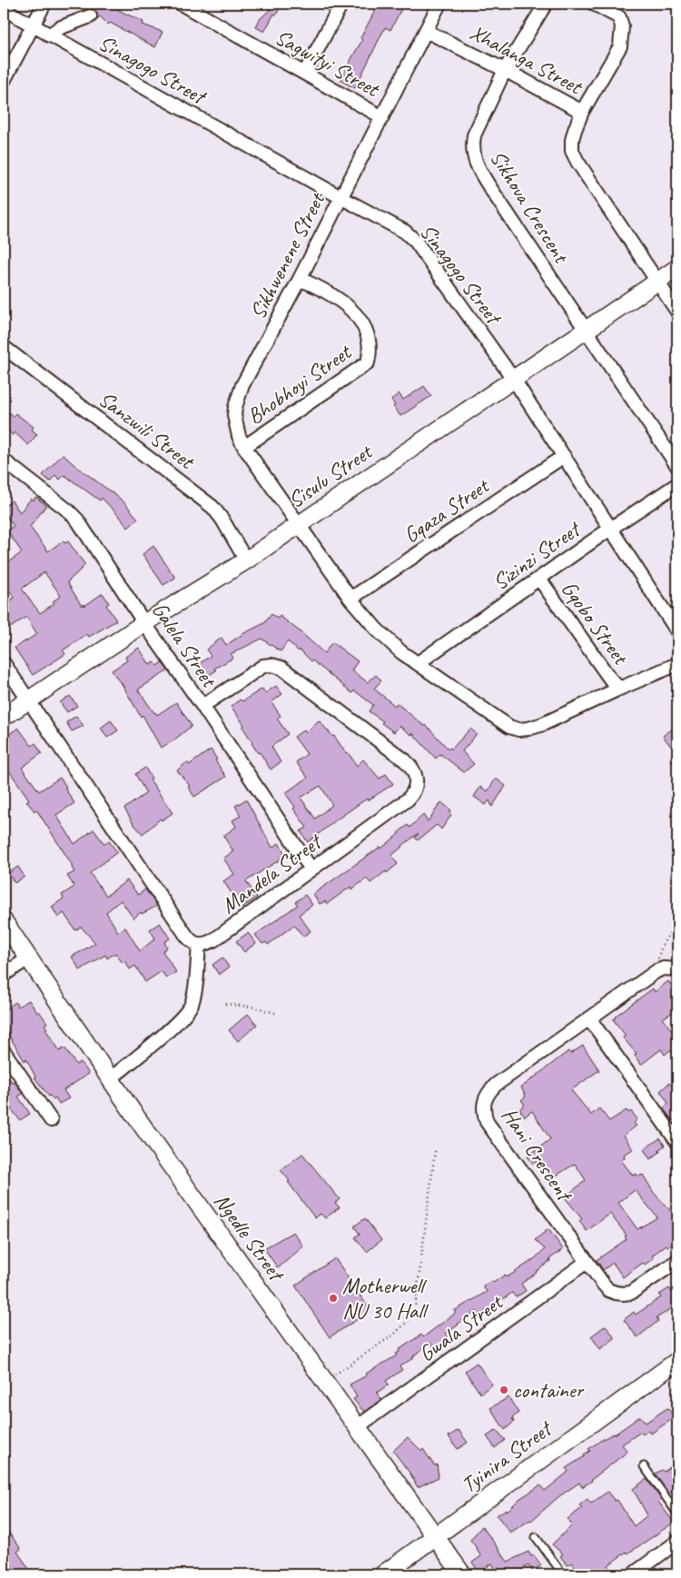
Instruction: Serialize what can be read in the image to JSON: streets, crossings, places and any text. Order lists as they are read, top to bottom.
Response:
{
  "streets": {
    "street": [
      "Xhalanga Street",
      "Sagwityi Street",
      "Sinagogo Street",
      "Sikhova Crescent",
      "Sikhwenene Street",
      "Bhobhoyi Street",
      "Sanzwili Street",
      "Sisulu Street",
      "Gqaza Street",
      "Sizinzi Street",
      "Gqobo Street",
      "Galela Street",
      "Mandela Street",
      "Hani Crescent",
      "Ngedle Street",
      "Gwala Street",
      "Tyinira Street"
    ]
  },
  "crossings": [
    ["Xhalanga Street", "Sikhova Crescent"],
    ["Xhalanga Street", "Sikhwenene Street"],
    ["Sagwityi Street", "Sikhwenene Street"],
    ["Sinagogo Street", "Sikhwenene Street"],
    ["Sinagogo Street", "Sisulu Street"],
    ["Sinagogo Street", "Gqaza Street"],
    ["Sinagogo Street", "Sizinzi Street"],
    ["Sikhova Crescent", "Sisulu Street"],
    ["Sikhwenene Street", "Bhobhoyi Street"],
    ["Sikhwenene Street", "Sisulu Street"],
    ["Sanzwili Street", "Sisulu Street"],
    ["Sisulu Street", "Galela Street"],
    ["Sizinzi Street", "Gqobo Street"],
    ["Galela Street", "Mandela Street"],
    ["Hani Crescent", "Gwala Street"],
    ["Ngedle Street", "Gwala Street"],
    ["Ngedle Street", "Tyinira Street"]
  ],
  "places": ["Motherwell NU 30 Hall", "container"]
}
